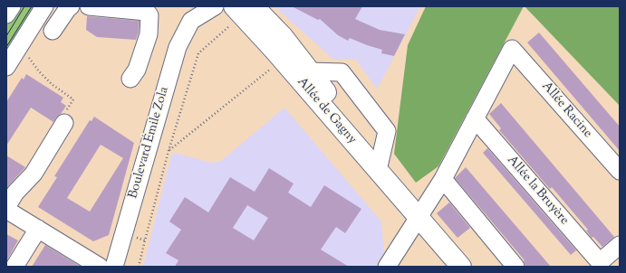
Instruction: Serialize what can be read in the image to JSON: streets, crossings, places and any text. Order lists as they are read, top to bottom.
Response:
{
  "streets": {
    "main road": ["Allée de Gagny"],
    "street": ["Allée Racine", "Boulevard Émile Zola", "Allée la Bruyère"]
  },
  "crossings": [
    ["Allée Racine", "Allée la Bruyère"]
  ]
}
